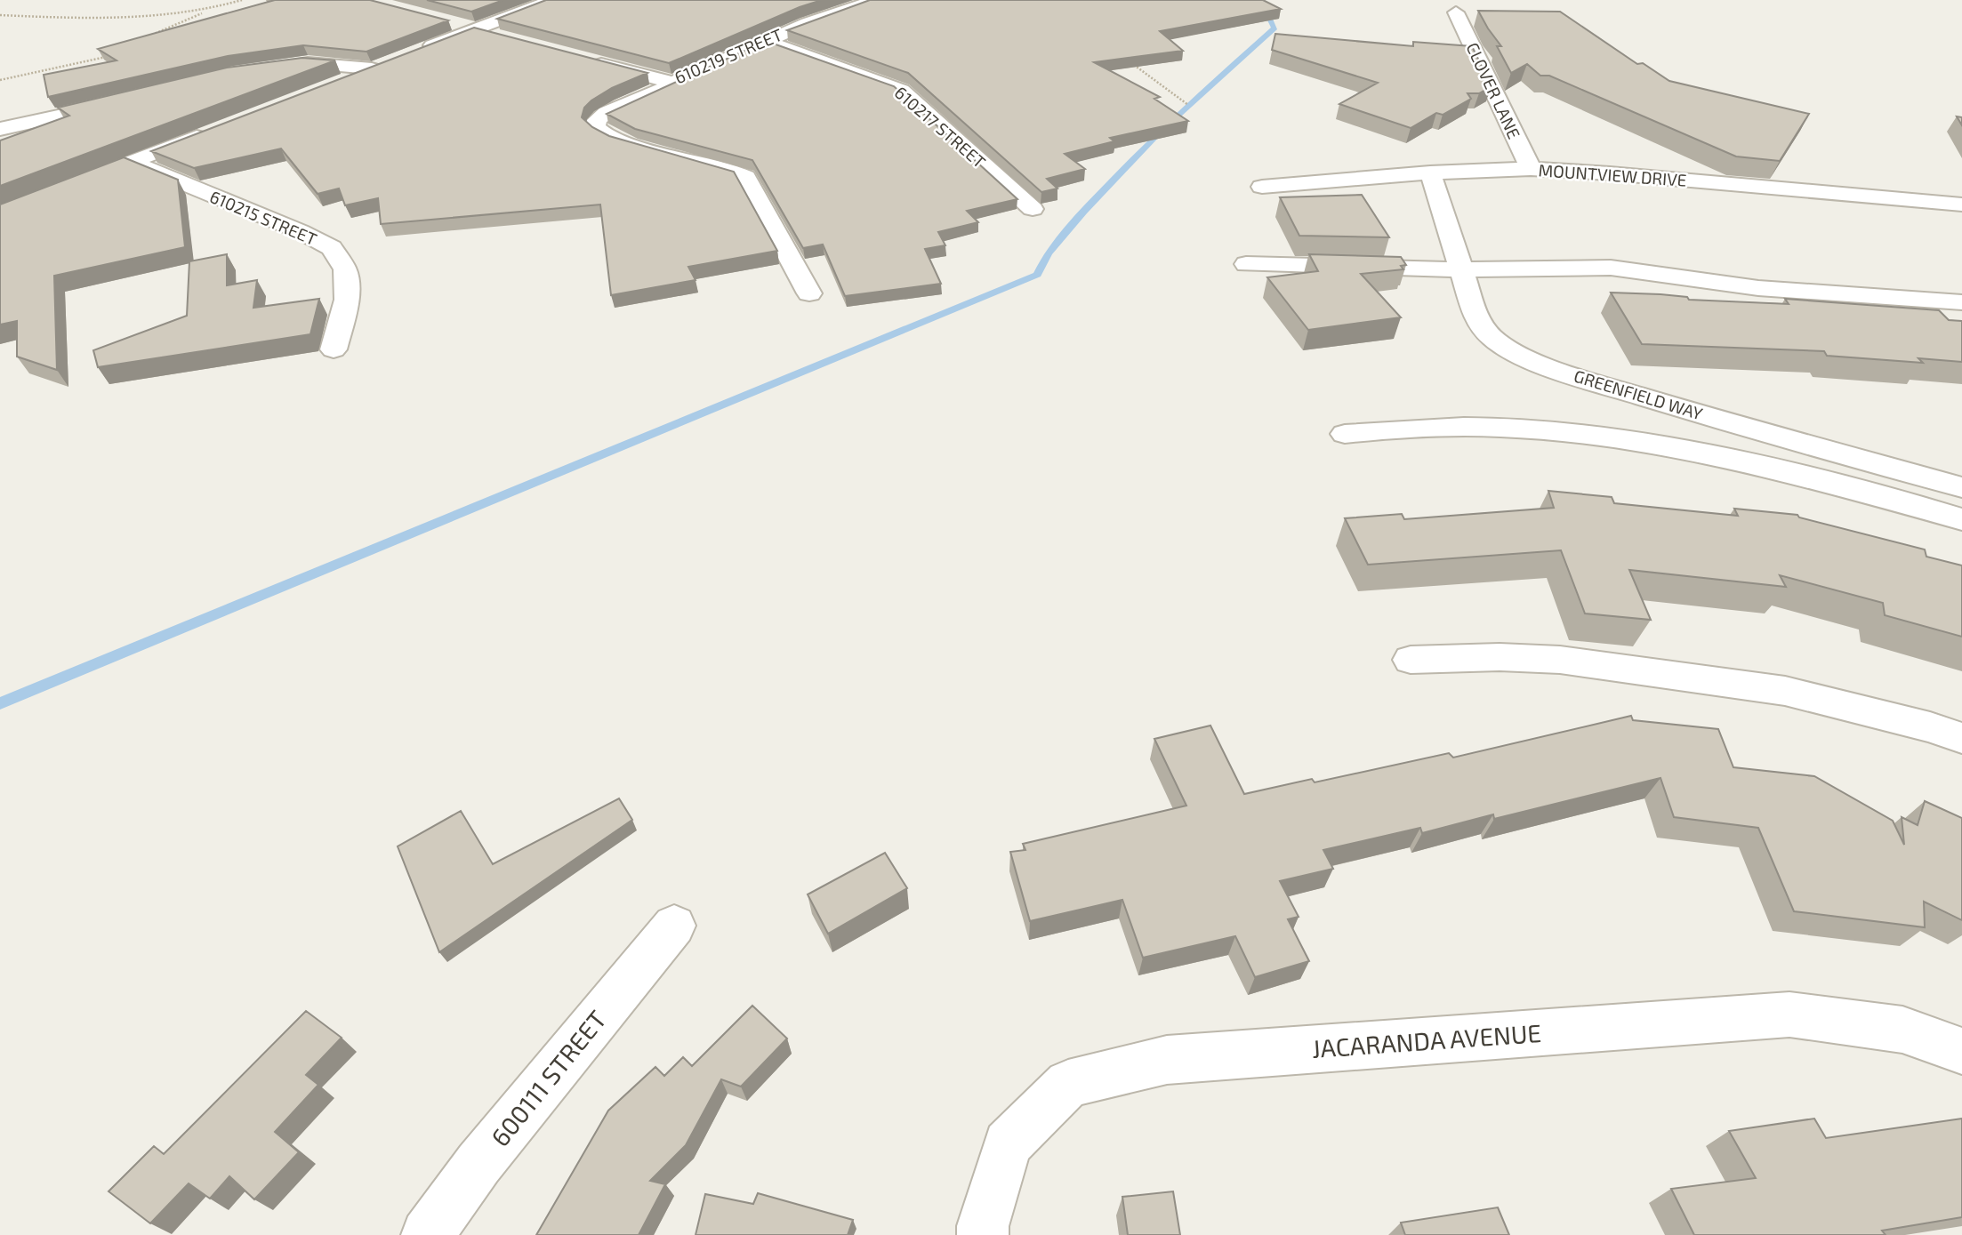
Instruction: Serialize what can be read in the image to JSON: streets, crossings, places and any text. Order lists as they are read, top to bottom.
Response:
{
  "streets": {
    "street": [
      "610219 STREET",
      "CLOVER LANE",
      "610217 STREET",
      "MOUNTVIEW DRIVE",
      "610215 STREET",
      "GREENFIELD WAY",
      "JACARANDA AVENUE",
      "600111 STREET"
    ]
  },
  "crossings": [
    ["610219 STREET", "610217 STREET"],
    ["CLOVER LANE", "MOUNTVIEW DRIVE"],
    ["MOUNTVIEW DRIVE", "GREENFIELD WAY"]
  ]
}
